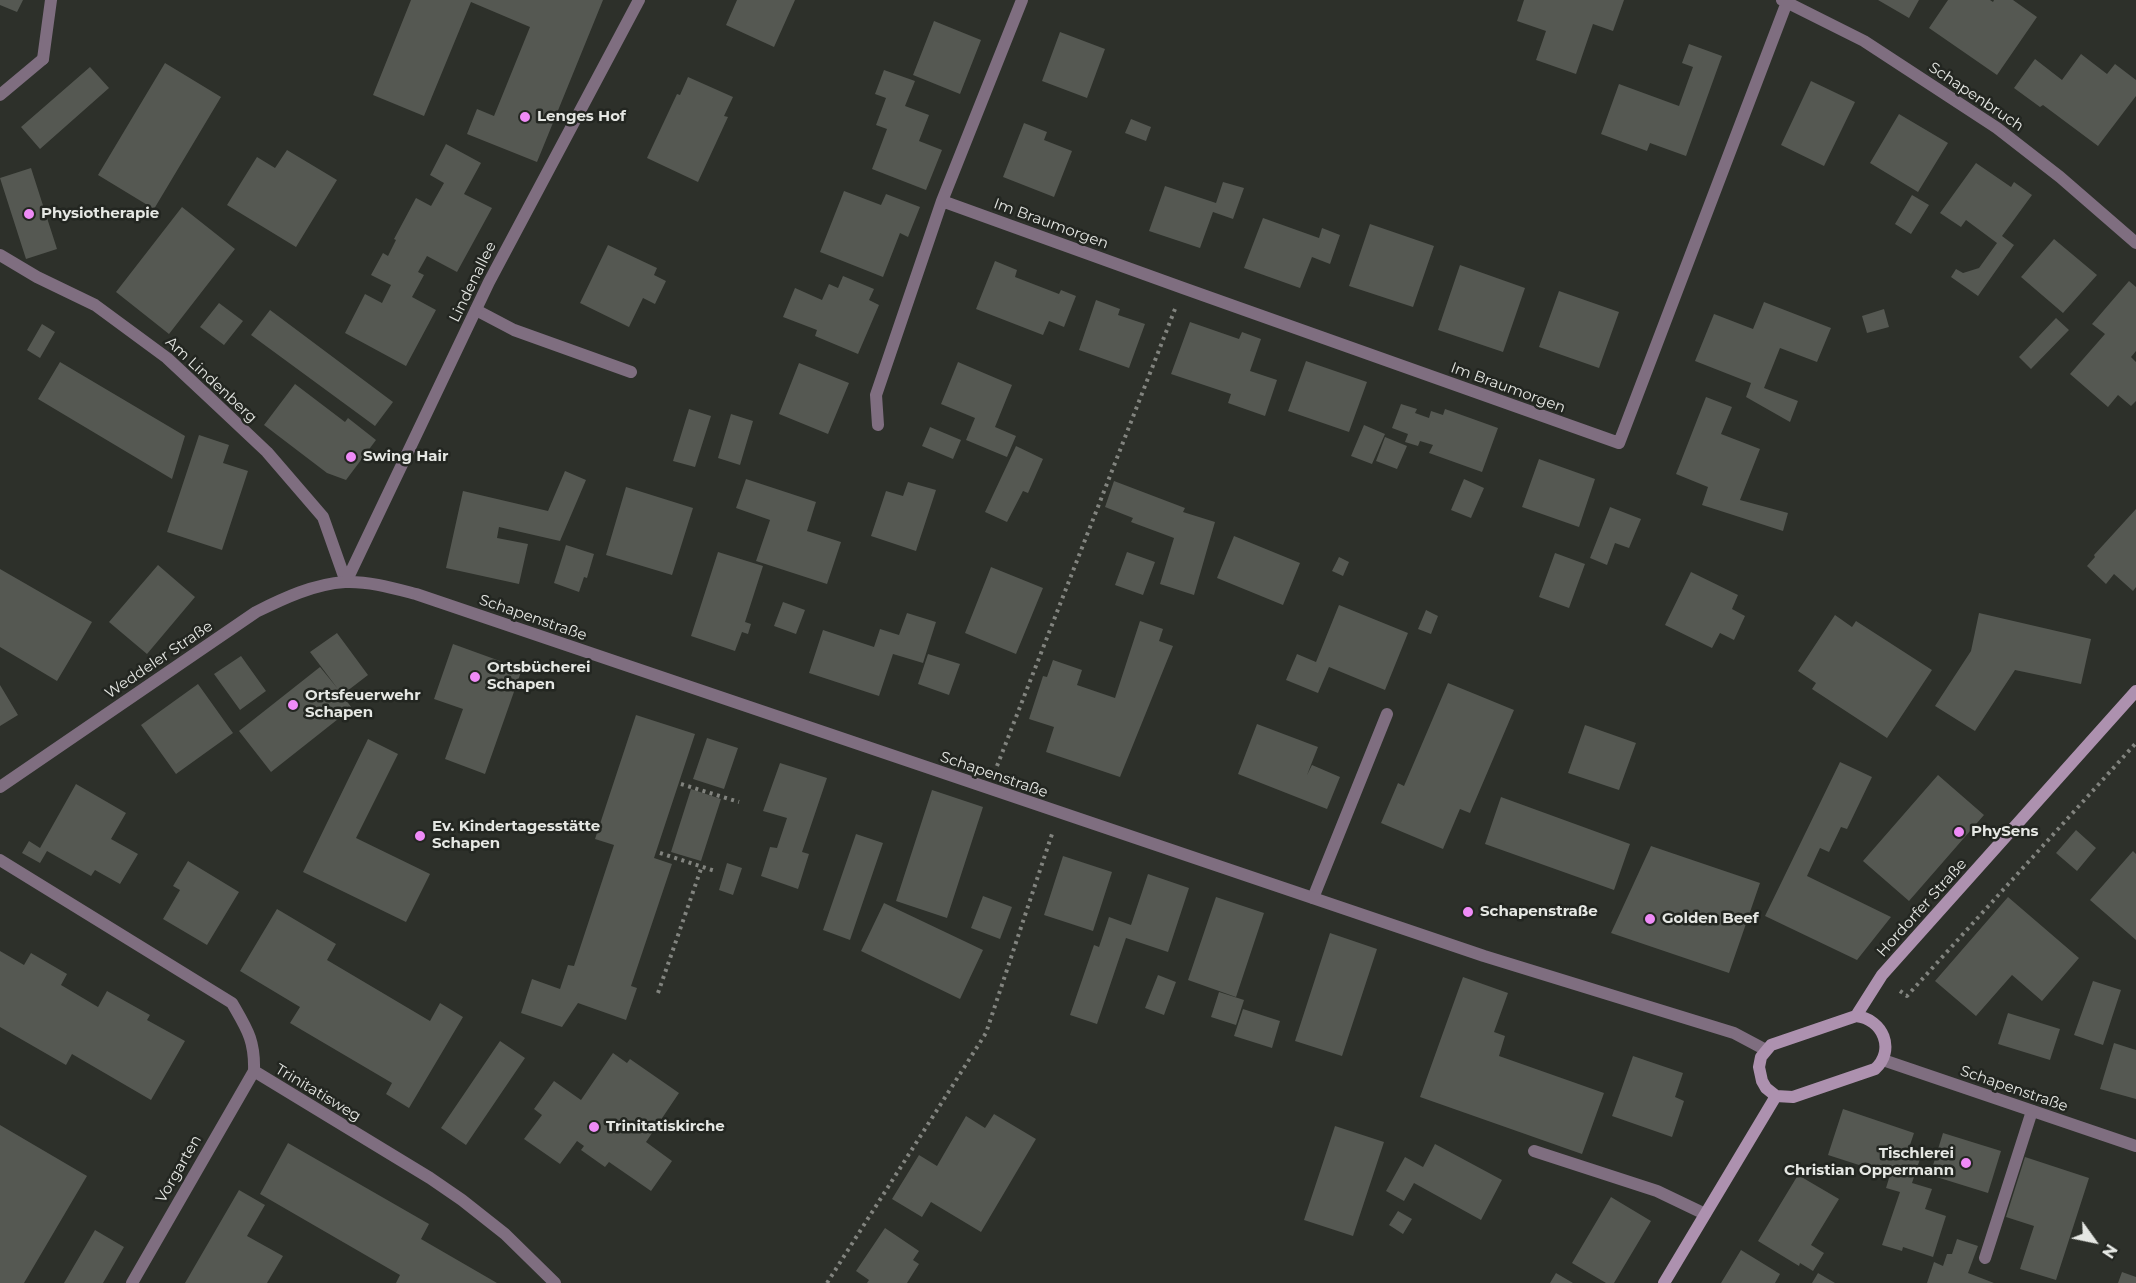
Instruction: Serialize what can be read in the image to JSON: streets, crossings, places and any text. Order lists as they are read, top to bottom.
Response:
{
  "streets": {
    "main road": ["Hordorfer Straße"],
    "street": [
      "Schapenbruch",
      "Im Braumorgen",
      "Lindenallee",
      "Am Lindenberg",
      "Schapenstraße",
      "Weddeler Straße",
      "Trinitatisweg",
      "Vorgarten"
    ]
  },
  "crossings": [
    ["Schapenbruch", "Im Braumorgen"],
    ["Lindenallee", "Am Lindenberg"],
    ["Lindenallee", "Schapenstraße"],
    ["Lindenallee", "Weddeler Straße"],
    ["Am Lindenberg", "Schapenstraße"],
    ["Am Lindenberg", "Weddeler Straße"],
    ["Schapenstraße", "Weddeler Straße"],
    ["Trinitatisweg", "Vorgarten"]
  ],
  "places": [
    "Lenges Hof",
    "Physiotherapie",
    "Swing Hair",
    "Ortsbücherei Schapen",
    "Ortsfeuerwehr Schapen",
    "PhySens",
    "Ev. Kindertagesstätte Schapen",
    "Schapenstraße",
    "Golden Beef",
    "Trinitatiskirche",
    "Tischlerei Christian Oppermann"
  ],
  "north": "bottom right"
}
